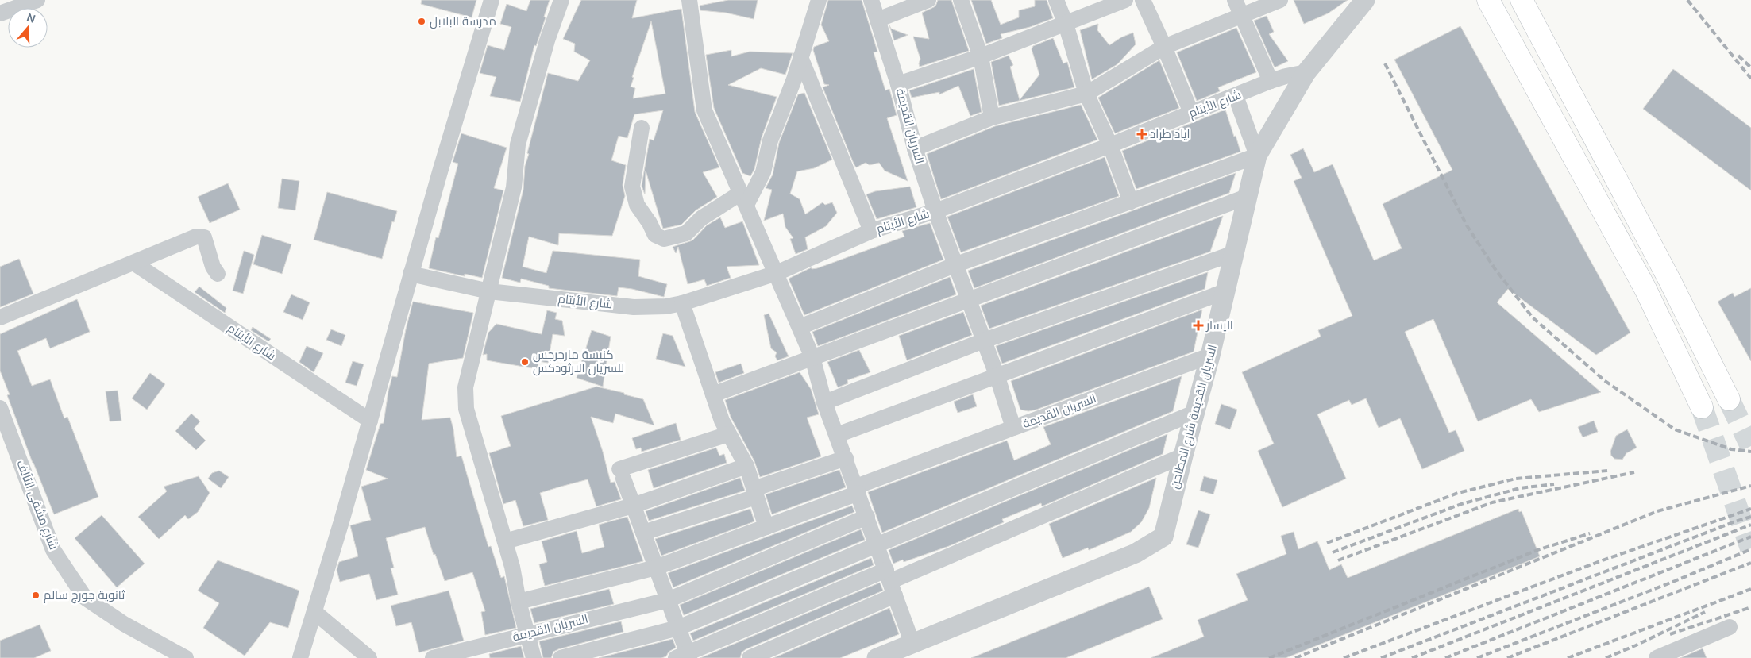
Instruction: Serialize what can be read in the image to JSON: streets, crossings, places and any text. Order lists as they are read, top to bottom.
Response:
{
  "streets": {
    "street": [
      "شارع الأيتام",
      "السريان القديمة",
      "السريان القديمة شارع المطاحن",
      "شارع مشفى التآلف"
    ]
  },
  "crossings": [
    ["شارع الأيتام", "السريان القديمة"],
    ["شارع الأيتام", "السريان القديمة شارع المطاحن"],
    ["السريان القديمة", "السريان القديمة شارع المطاحن"]
  ],
  "places": {
    "other": ["مدرسة البلابل", "كنيسة مارجرجس للسريان الارثودكس", "ثانوية جورج سالم"],
    "health": ["اياد طراد", "اليسار"]
  },
  "north": "top"
}
